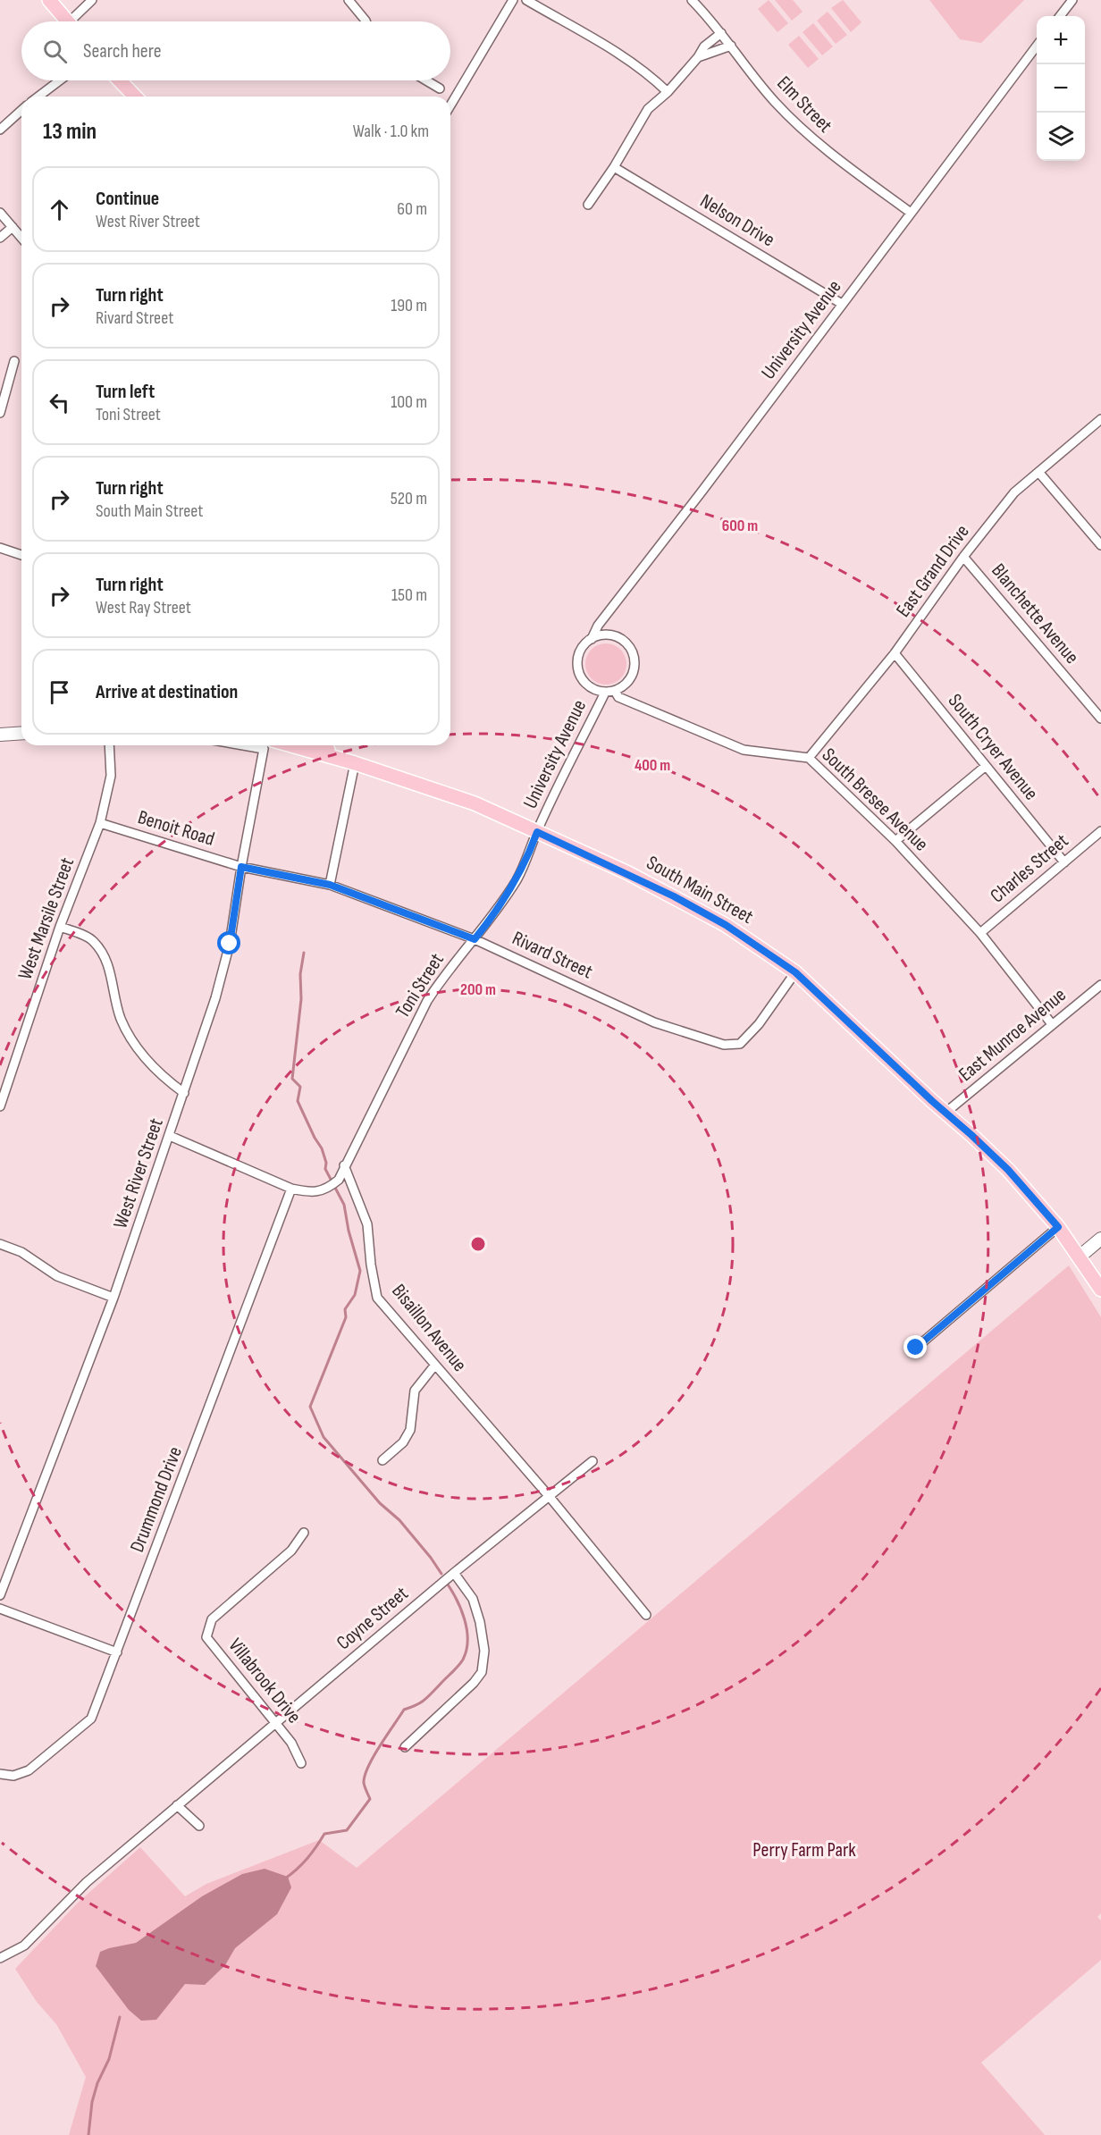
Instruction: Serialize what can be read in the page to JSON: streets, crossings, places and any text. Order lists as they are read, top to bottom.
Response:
{
  "streets": {
    "main road": ["South Main Street"],
    "street": [
      "Elm Street",
      "Nelson Drive",
      "University Avenue",
      "East Grand Drive",
      "Blanchette Avenue",
      "South Cryer Avenue",
      "South Bresee Avenue",
      "Benoit Road",
      "Charles Street",
      "West Marsile Street",
      "Rivard Street",
      "Toni Street",
      "East Munroe Avenue",
      "West River Street",
      "Bisaillon Avenue",
      "Drummond Drive",
      "Coyne Street",
      "Villabrook Drive"
    ]
  },
  "crossings": [
    ["Elm Street", "University Avenue"],
    ["Nelson Drive", "University Avenue"],
    ["University Avenue", "South Bresee Avenue"],
    ["University Avenue", "South Main Street"],
    ["University Avenue", "Toni Street"],
    ["East Grand Drive", "Blanchette Avenue"],
    ["East Grand Drive", "South Cryer Avenue"],
    ["East Grand Drive", "South Bresee Avenue"],
    ["South Cryer Avenue", "Charles Street"],
    ["South Bresee Avenue", "Charles Street"],
    ["South Bresee Avenue", "East Munroe Avenue"],
    ["Benoit Road", "West Marsile Street"],
    ["Benoit Road", "Rivard Street"],
    ["Benoit Road", "West River Street"],
    ["South Main Street", "Rivard Street"],
    ["South Main Street", "Toni Street"],
    ["South Main Street", "East Munroe Avenue"],
    ["Rivard Street", "Toni Street"],
    ["Rivard Street", "West River Street"],
    ["Toni Street", "Bisaillon Avenue"],
    ["Bisaillon Avenue", "Coyne Street"],
    ["Coyne Street", "Villabrook Drive"]
  ],
  "parks": ["Perry Farm Park"],
  "page": {
    "map_buttons": ["+", "−"],
    "search": "Search here",
    "heading": ["13 min", "Walk · 1.0 km"],
    "list": [
      ["Continue", "West River Street", "60 m"],
      ["Turn right", "Rivard Street", "190 m"],
      ["Turn left", "Toni Street", "100 m"],
      ["Turn right", "South Main Street", "520 m"],
      ["Turn right", "West Ray Street", "150 m"],
      "Arrive at destination"
    ]
  },
  "rings": ["600 m", "400 m", "200 m"]
}
